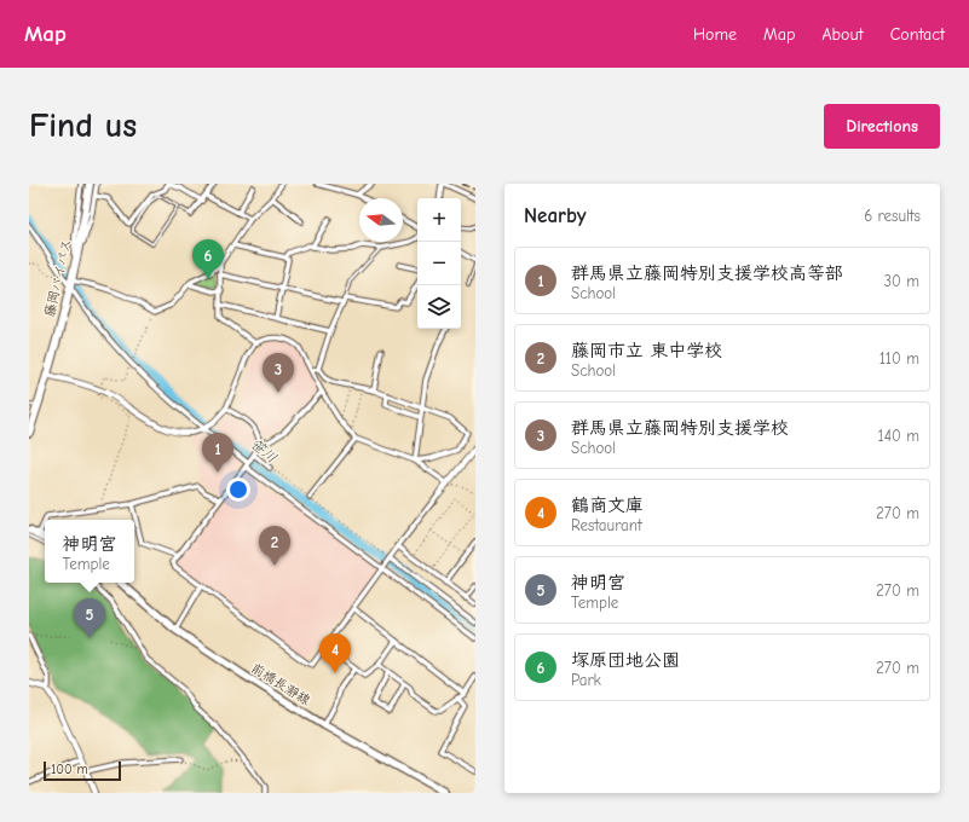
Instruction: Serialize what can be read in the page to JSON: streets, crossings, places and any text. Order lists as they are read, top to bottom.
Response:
{
  "streets": {
    "highway": ["藤岡バイパス"],
    "main road": ["前橋長瀞線"]
  },
  "water": ["笹川"],
  "scale_bar": "100 m",
  "north": "left",
  "page": {
    "header": "Map",
    "nav": [
      "Home",
      "Map",
      "About",
      "Contact"
    ],
    "buttons": "Directions",
    "title": "Find us",
    "heading": ["Nearby", "6 results"],
    "map_buttons": ["+", "−"],
    "pins": [
      "6",
      "3",
      "1",
      "2",
      "5",
      "4"
    ],
    "list": [
      {
        "mark": "1",
        "name": "群馬県立藤岡特別支援学校高等部",
        "note": "School",
        "value": "30 m"
      },
      {
        "mark": "2",
        "name": "藤岡市立 東中学校",
        "note": "School",
        "value": "110 m"
      },
      {
        "mark": "3",
        "name": "群馬県立藤岡特別支援学校",
        "note": "School",
        "value": "140 m"
      },
      {
        "mark": "4",
        "name": "鶴商文庫",
        "note": "Restaurant",
        "value": "270 m"
      },
      {
        "mark": "5",
        "name": "神明宮",
        "note": "Temple",
        "value": "270 m"
      },
      {
        "mark": "6",
        "name": "塚原団地公園",
        "note": "Park",
        "value": "270 m"
      }
    ],
    "popup": ["神明宮", "Temple"],
    "scale": "100 m"
  }
}
